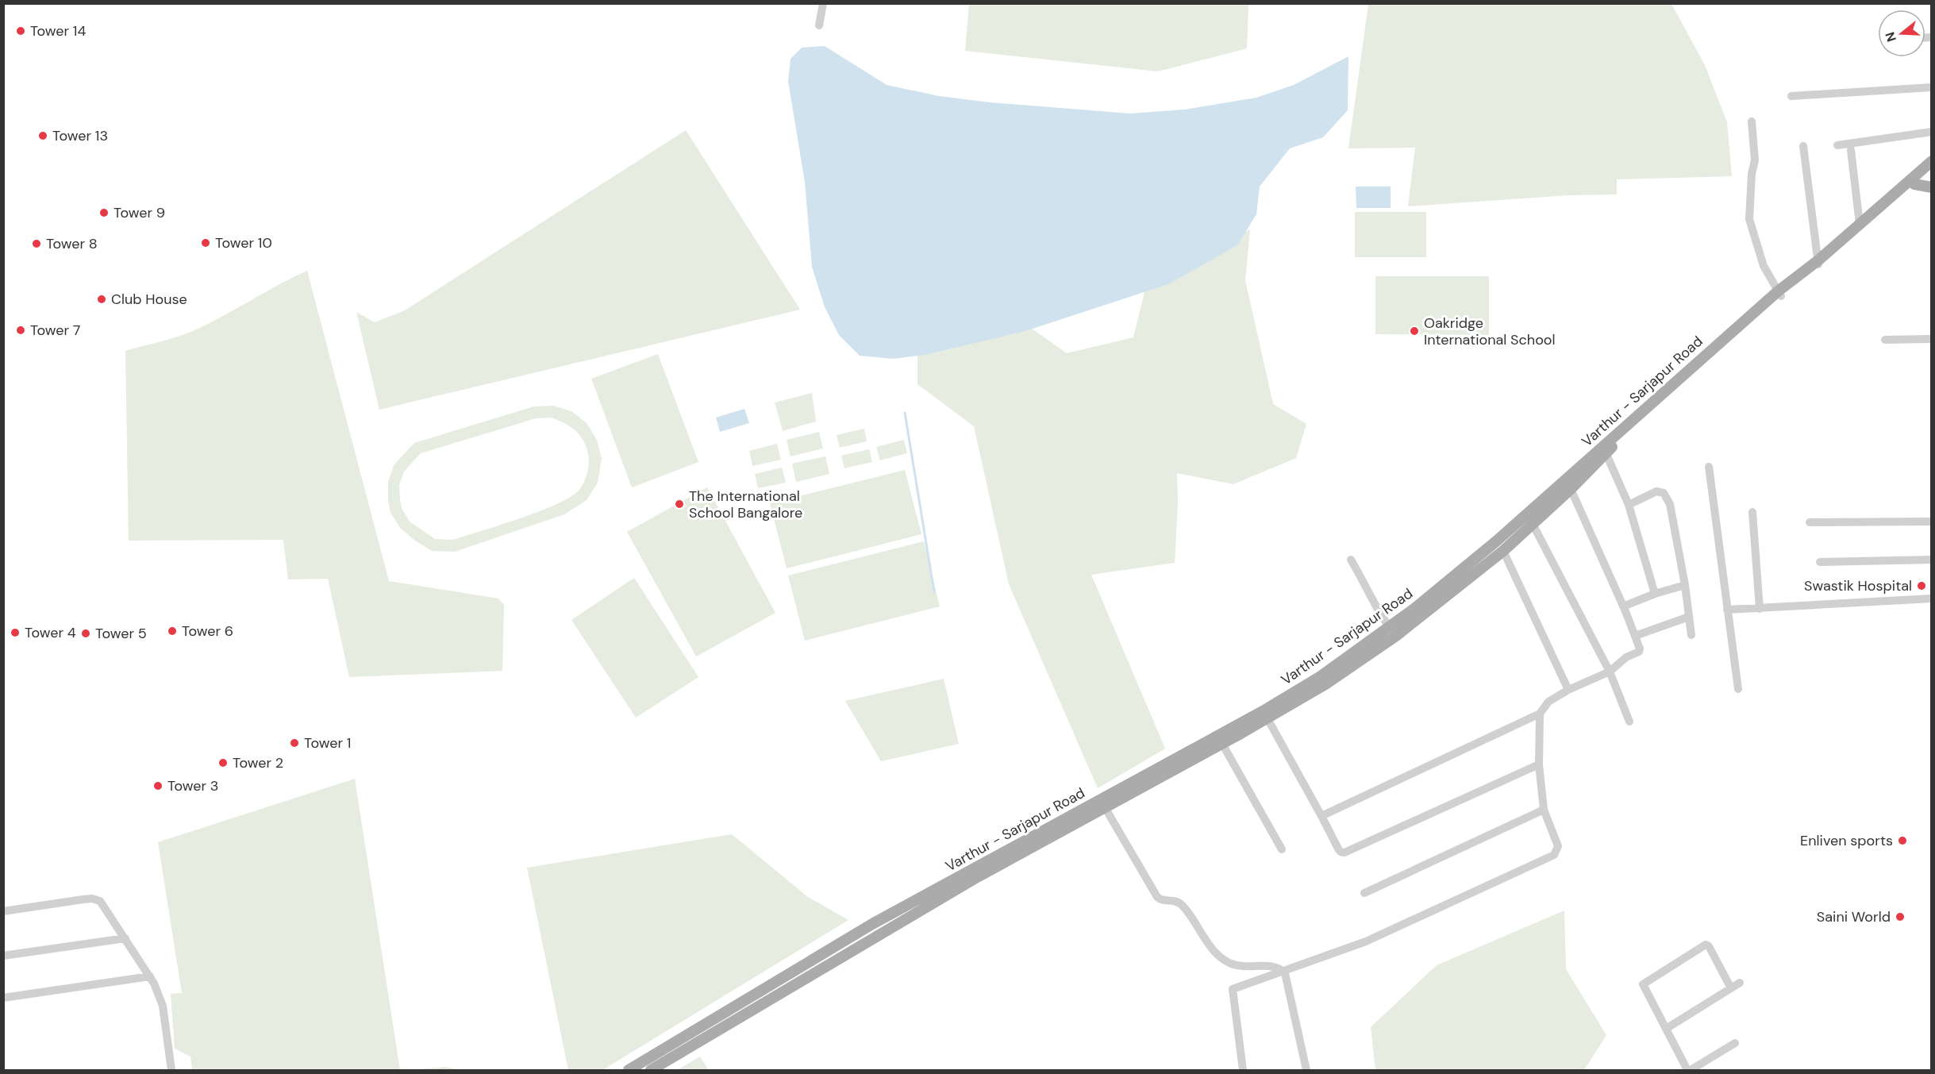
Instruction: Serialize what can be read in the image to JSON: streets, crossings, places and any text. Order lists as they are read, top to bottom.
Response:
{
  "streets": {
    "main road": ["Varthur - Sarjapur Road"]
  },
  "places": [
    "Tower 14",
    "Tower 13",
    "Tower 9",
    "Tower 10",
    "Tower 8",
    "Club House",
    "Tower 7",
    "Oakridge International School",
    "The International School Bangalore",
    "Swastik Hospital",
    "Tower 6",
    "Tower 4",
    "Tower 5",
    "Tower 1",
    "Tower 2",
    "Tower 3",
    "Enliven sports",
    "Saini World"
  ],
  "north": "left"
}
